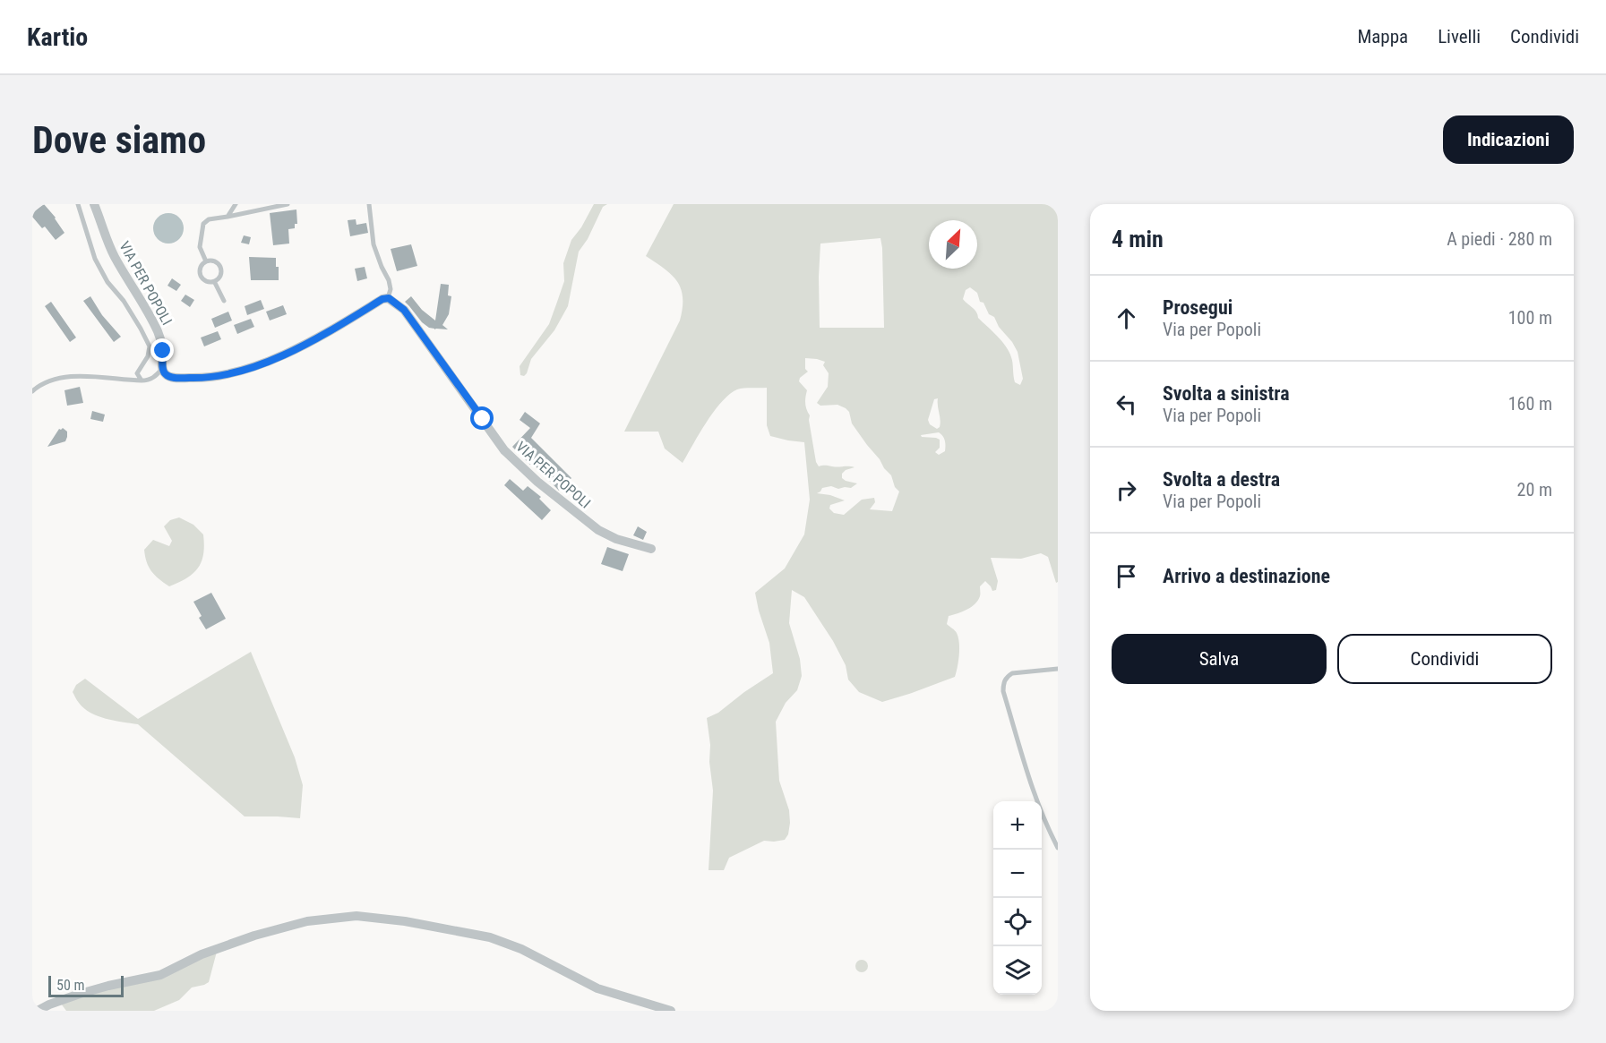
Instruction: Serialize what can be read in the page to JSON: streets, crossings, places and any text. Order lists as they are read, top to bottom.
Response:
{
  "streets": {
    "street": ["VIA PER POPOLI"]
  },
  "scale_bar": "50 m",
  "north": "top right",
  "page": {
    "header": "Kartio",
    "nav": ["Mappa", "Livelli", "Condividi"],
    "buttons": [
      "Indicazioni",
      ["Salva", "Condividi"]
    ],
    "title": "Dove siamo",
    "heading": ["4 min", "A piedi · 280 m"],
    "list": [
      ["Prosegui", "Via per Popoli", "100 m"],
      ["Svolta a sinistra", "Via per Popoli", "160 m"],
      ["Svolta a destra", "Via per Popoli", "20 m"],
      "Arrivo a destinazione"
    ],
    "map_buttons": ["+", "−"],
    "scale": "50 m"
  }
}
